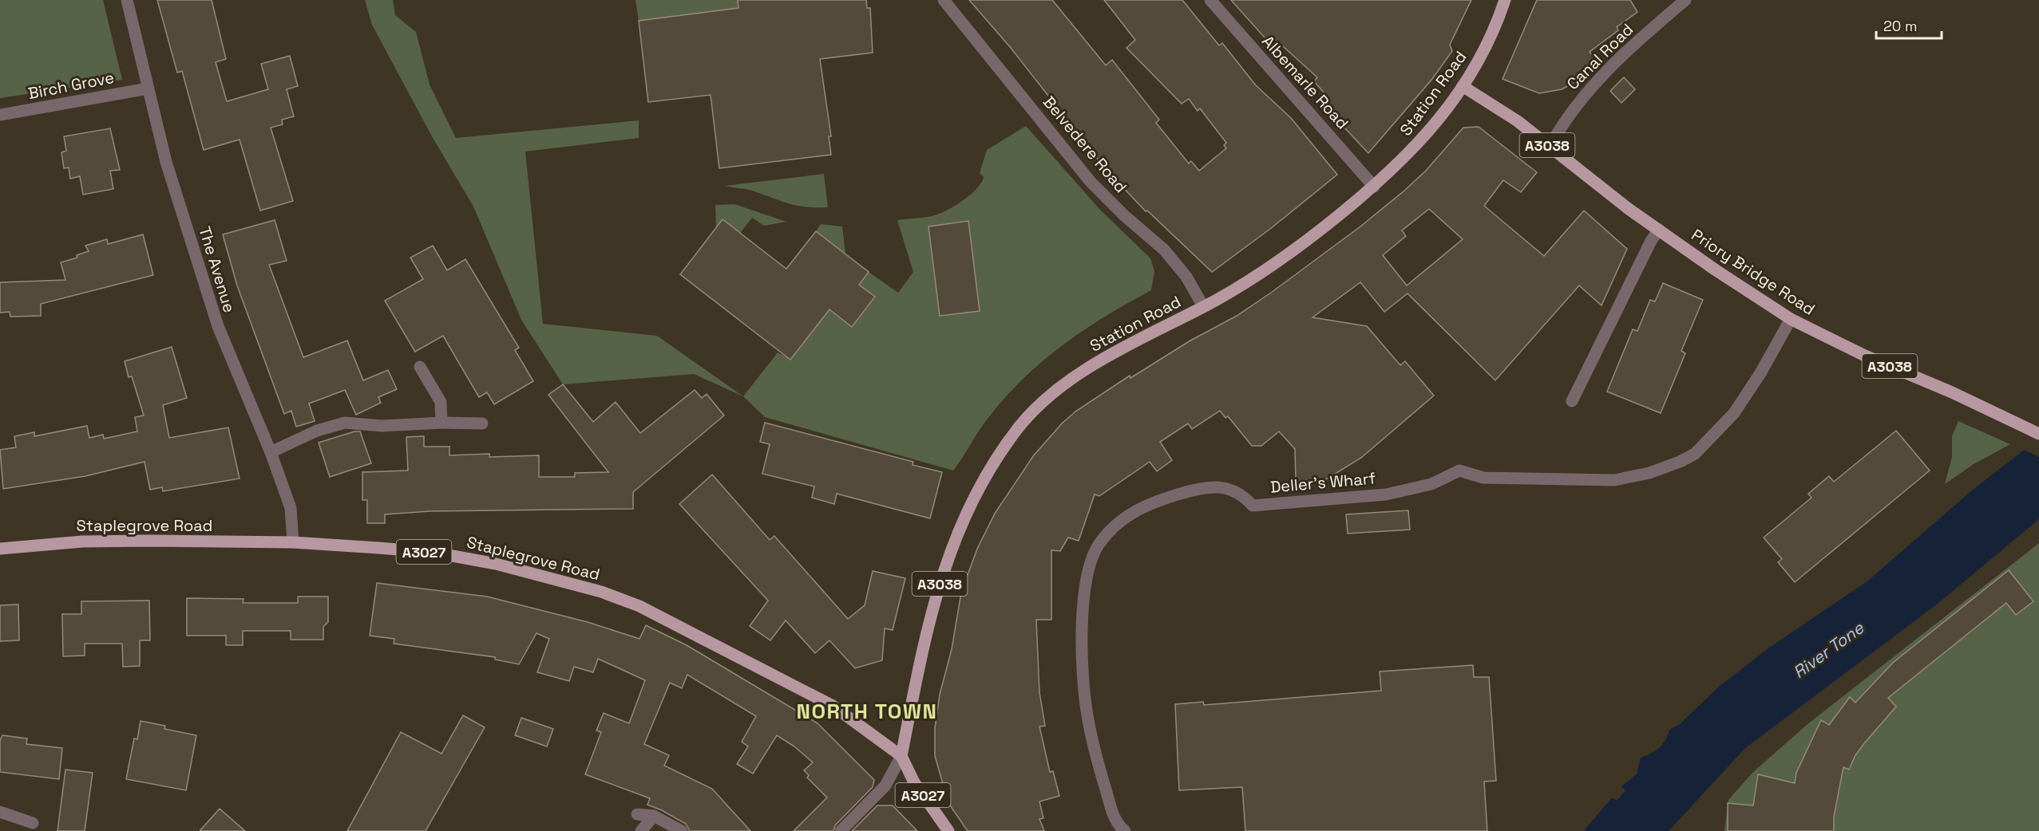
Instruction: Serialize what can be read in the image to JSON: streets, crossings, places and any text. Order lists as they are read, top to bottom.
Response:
{
  "streets": {
    "main road": [
      "Station Road",
      "A3038",
      "Priory Bridge Road",
      "Staplegrove Road",
      "A3027"
    ],
    "street": [
      "Canal Road",
      "Albemarle Road",
      "Birch Grove",
      "Belvedere Road",
      "The Avenue",
      "Deller's Wharf"
    ]
  },
  "crossings": [
    ["Canal Road", "Priory Bridge Road"],
    ["Albemarle Road", "Station Road"],
    ["Birch Grove", "The Avenue"],
    ["Station Road", "Belvedere Road"],
    ["Station Road", "Priory Bridge Road"],
    ["Station Road", "Staplegrove Road"],
    ["Station Road", "A3027"],
    ["The Avenue", "Staplegrove Road"],
    ["Priory Bridge Road", "Deller's Wharf"],
    ["Staplegrove Road", "A3027"]
  ],
  "districts": ["NORTH TOWN"],
  "water": ["River Tone"],
  "scale_bar": "20 m"
}
